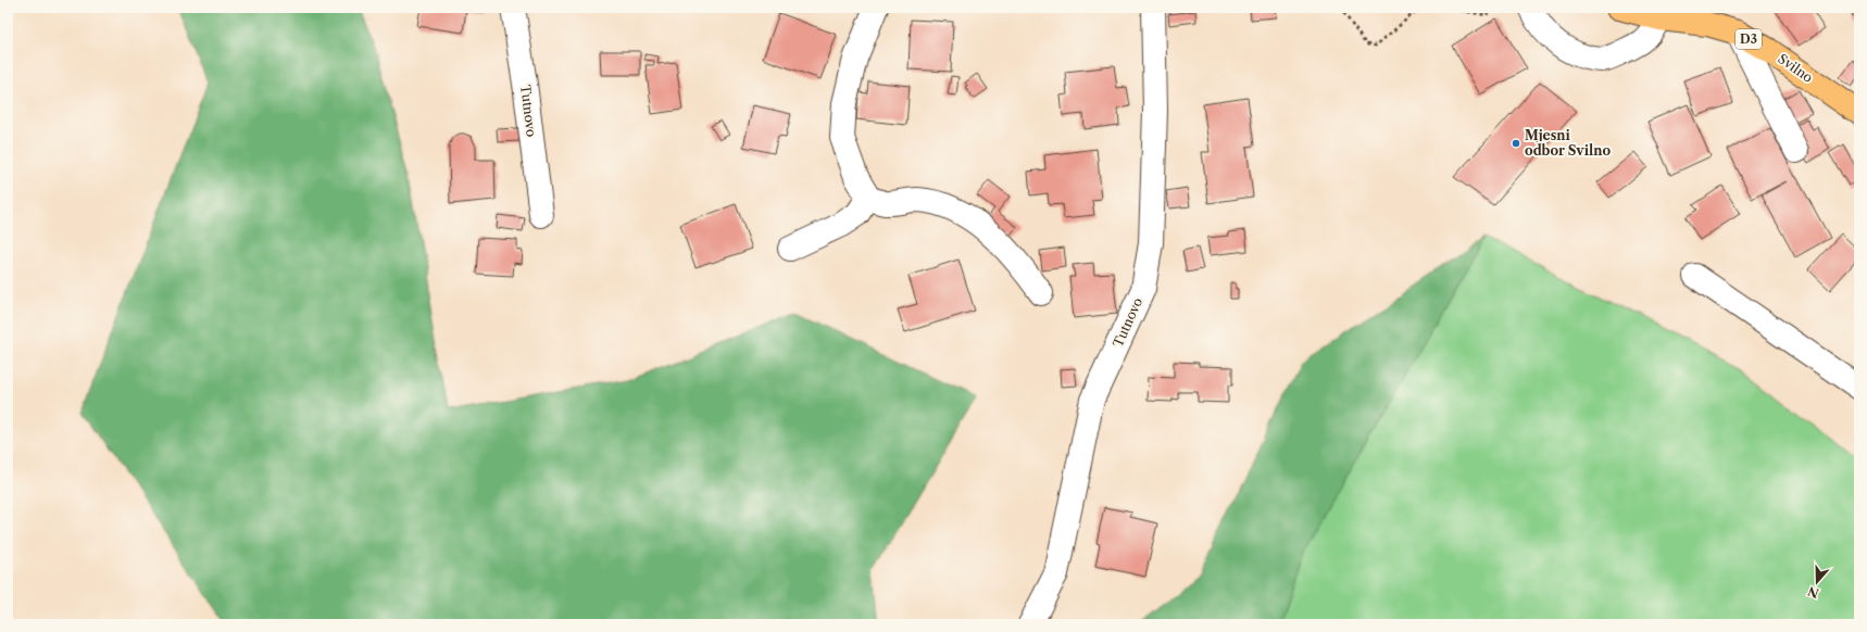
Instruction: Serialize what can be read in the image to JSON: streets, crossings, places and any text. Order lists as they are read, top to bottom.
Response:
{
  "streets": {
    "main road": ["D3", "Svilno"],
    "street": ["Tutnovo"]
  },
  "places": ["Mjesni odbor Svilno"],
  "north": "bottom"
}
